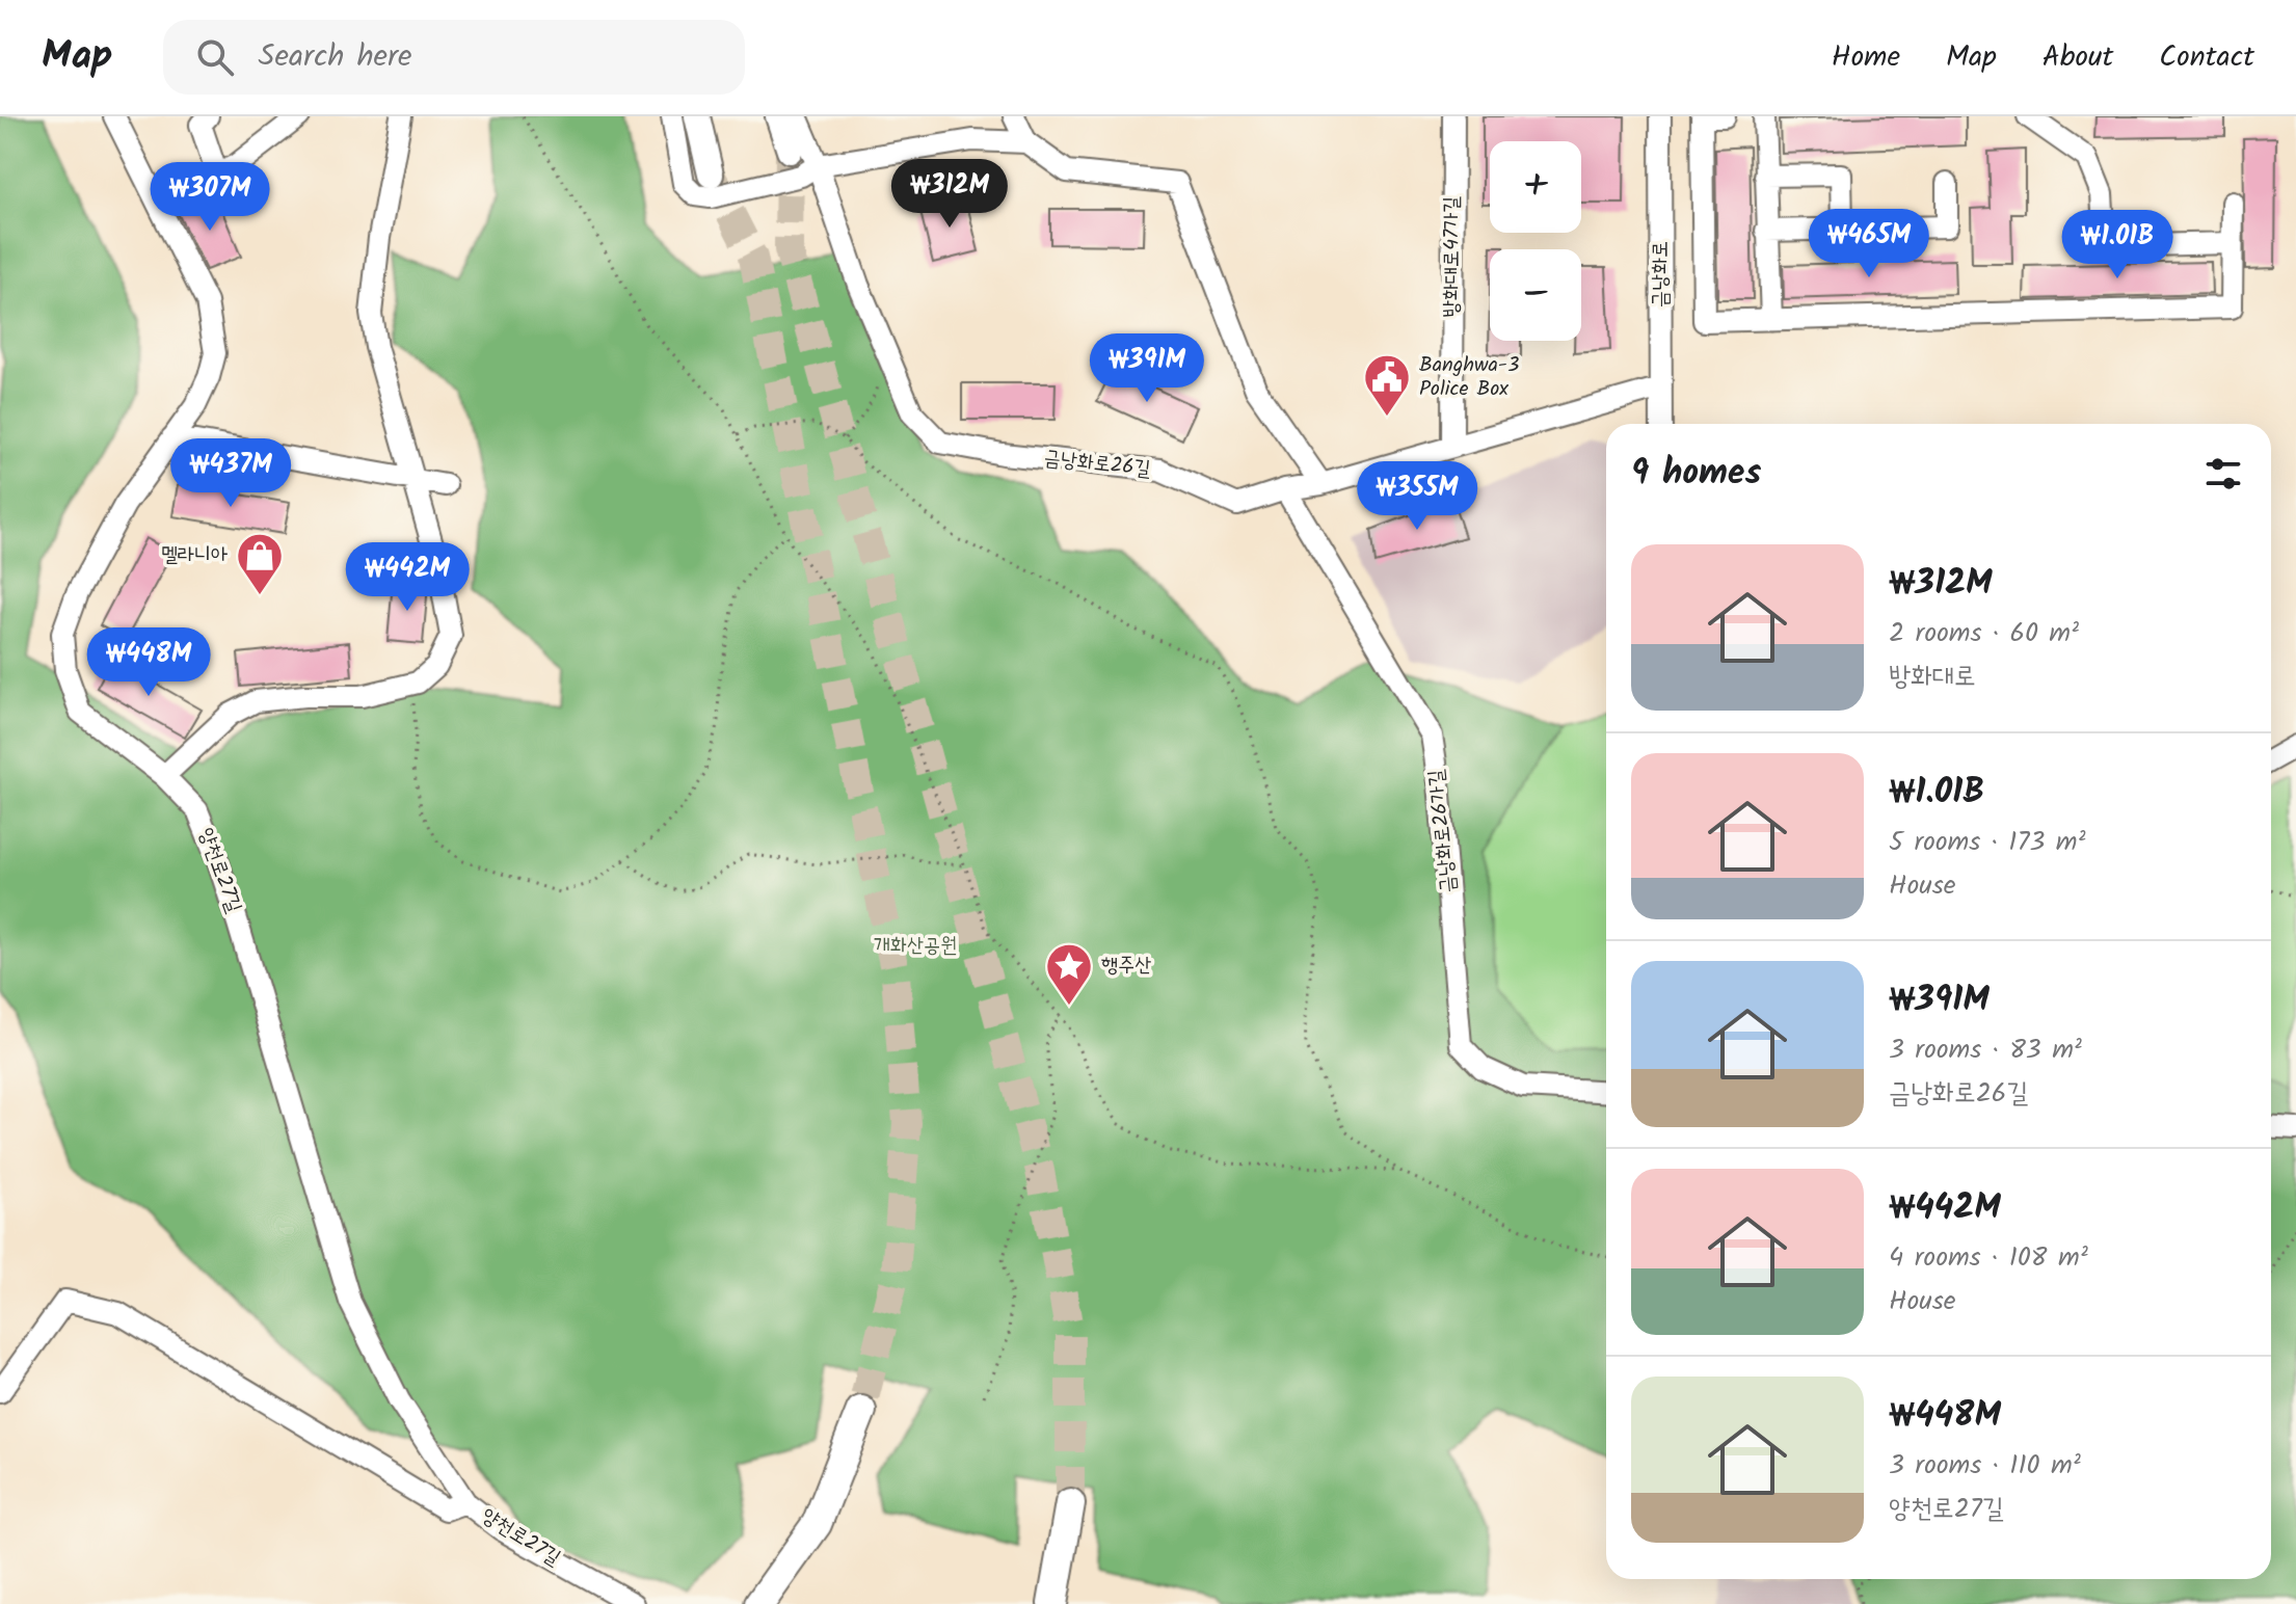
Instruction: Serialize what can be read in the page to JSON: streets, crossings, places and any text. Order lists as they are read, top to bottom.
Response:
{
  "streets": {
    "street": [
      "방화대로47가길",
      "금낭화로",
      "금낭화로26길",
      "금낭화로26가길",
      "양천로27길"
    ]
  },
  "crossings": [
    ["방화대로47가길", "금낭화로26길"],
    ["금낭화로", "금낭화로26길"],
    ["금낭화로26길", "금낭화로26가길"]
  ],
  "parks": ["개화산공원"],
  "places": {
    "public building": ["Banghwa-3 Police Box"],
    "shop": ["멜라니아"],
    "place": ["행주산"]
  },
  "page": {
    "header": "Map",
    "search": "Search here",
    "nav": [
      "Home",
      "Map",
      "About",
      "Contact"
    ],
    "map_buttons": ["+", "−"],
    "price": [
      "₩312M",
      "₩307M",
      "₩465M",
      "₩1.01B",
      "₩391M",
      "₩437M",
      "₩355M",
      "₩442M",
      "₩448M"
    ],
    "heading": "9 homes",
    "list": [
      {
        "name": "₩312M",
        "note": "2 rooms · 60 m² · 방화대로"
      },
      {
        "name": "₩1.01B",
        "note": "5 rooms · 173 m² · House"
      },
      {
        "name": "₩391M",
        "note": "3 rooms · 83 m² · 금낭화로26길"
      },
      {
        "name": "₩442M",
        "note": "4 rooms · 108 m² · House"
      },
      {
        "name": "₩448M",
        "note": "3 rooms · 110 m² · 양천로27길"
      }
    ]
  }
}
